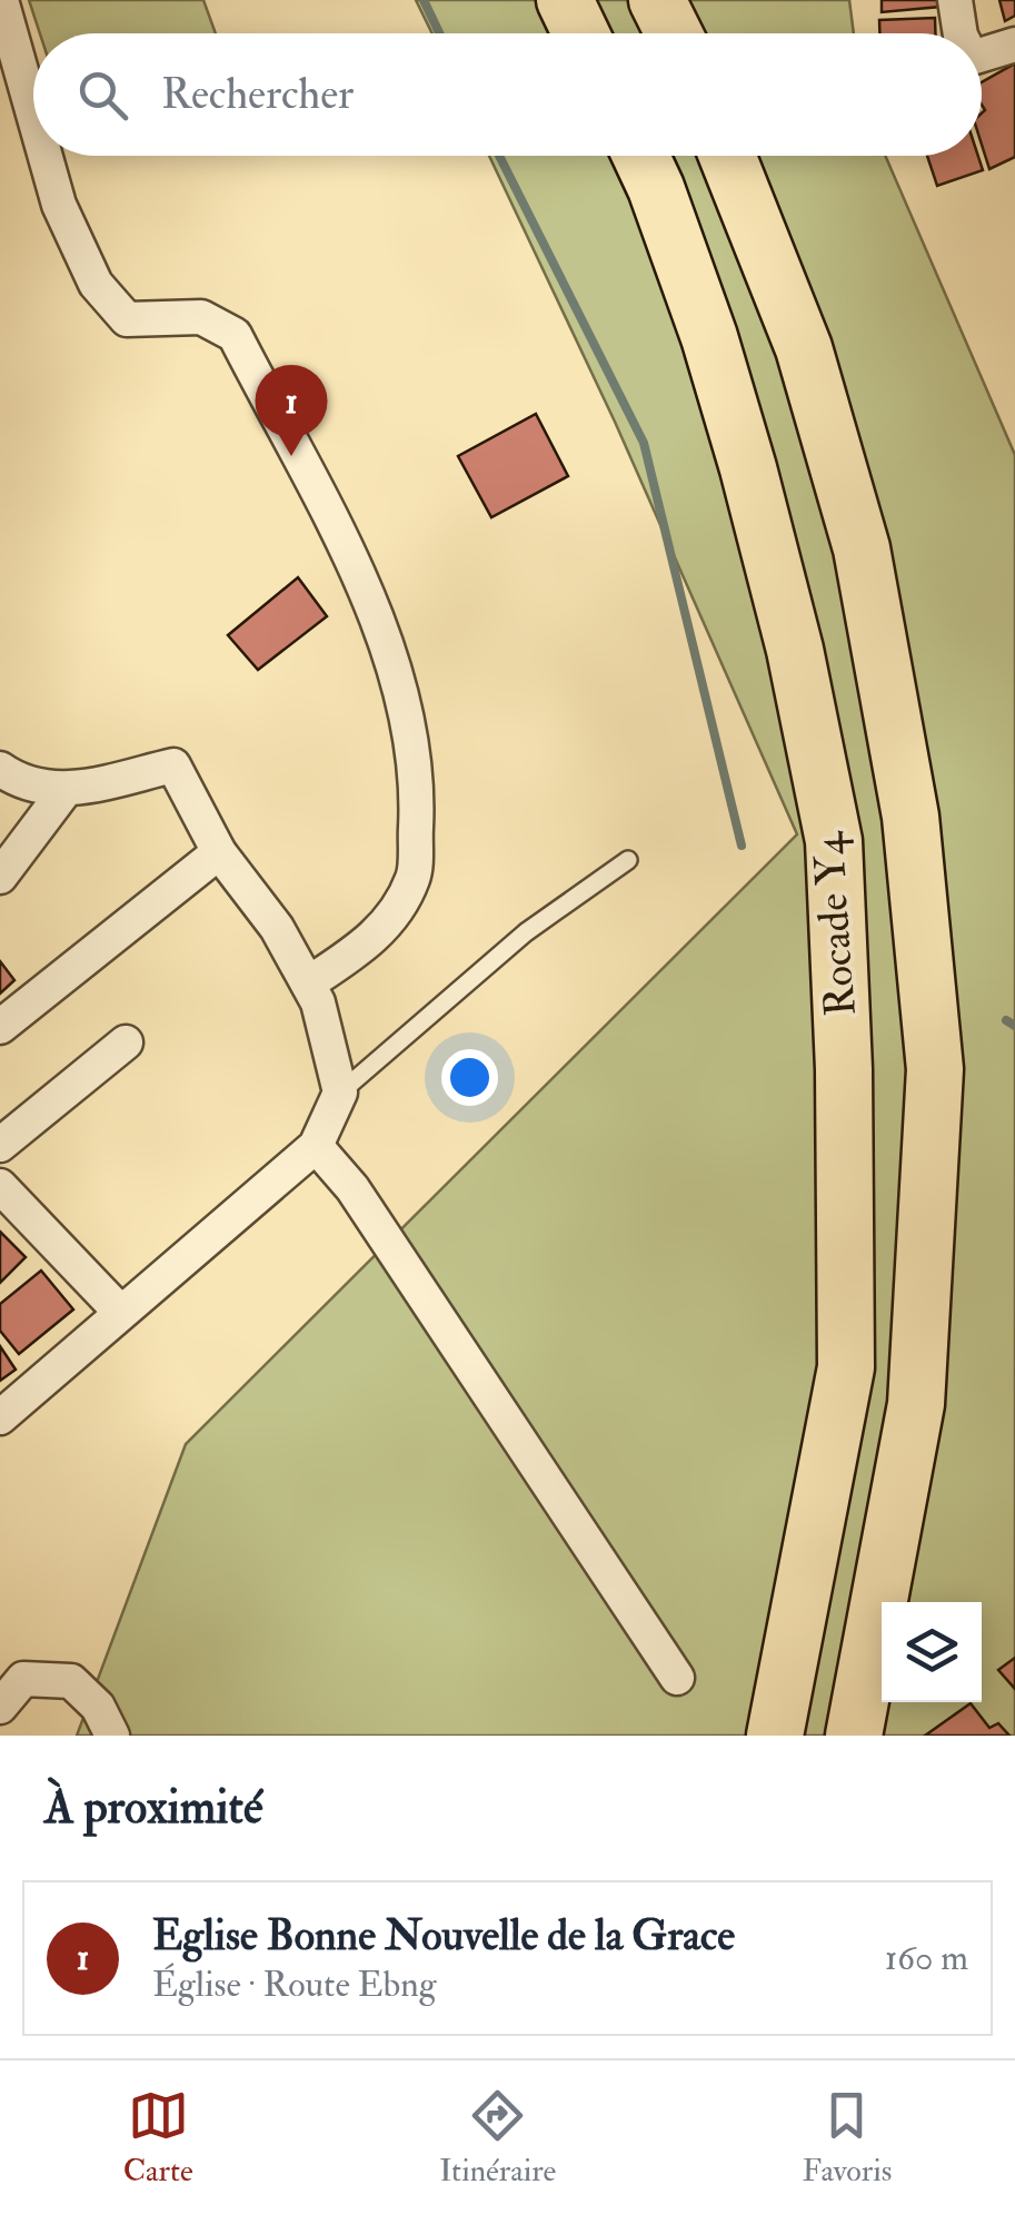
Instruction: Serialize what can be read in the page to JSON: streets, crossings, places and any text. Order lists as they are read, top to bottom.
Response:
{
  "streets": {
    "highway": ["Rocade Y4"]
  },
  "page": {
    "search": "Rechercher",
    "pins": "1",
    "heading": "À proximité",
    "list": [
      {
        "mark": "1",
        "name": "Eglise Bonne Nouvelle de la Grace",
        "note": "Église · Route Ebng",
        "value": "160 m"
      }
    ],
    "nav": ["Carte", "Itinéraire", "Favoris"]
  }
}
